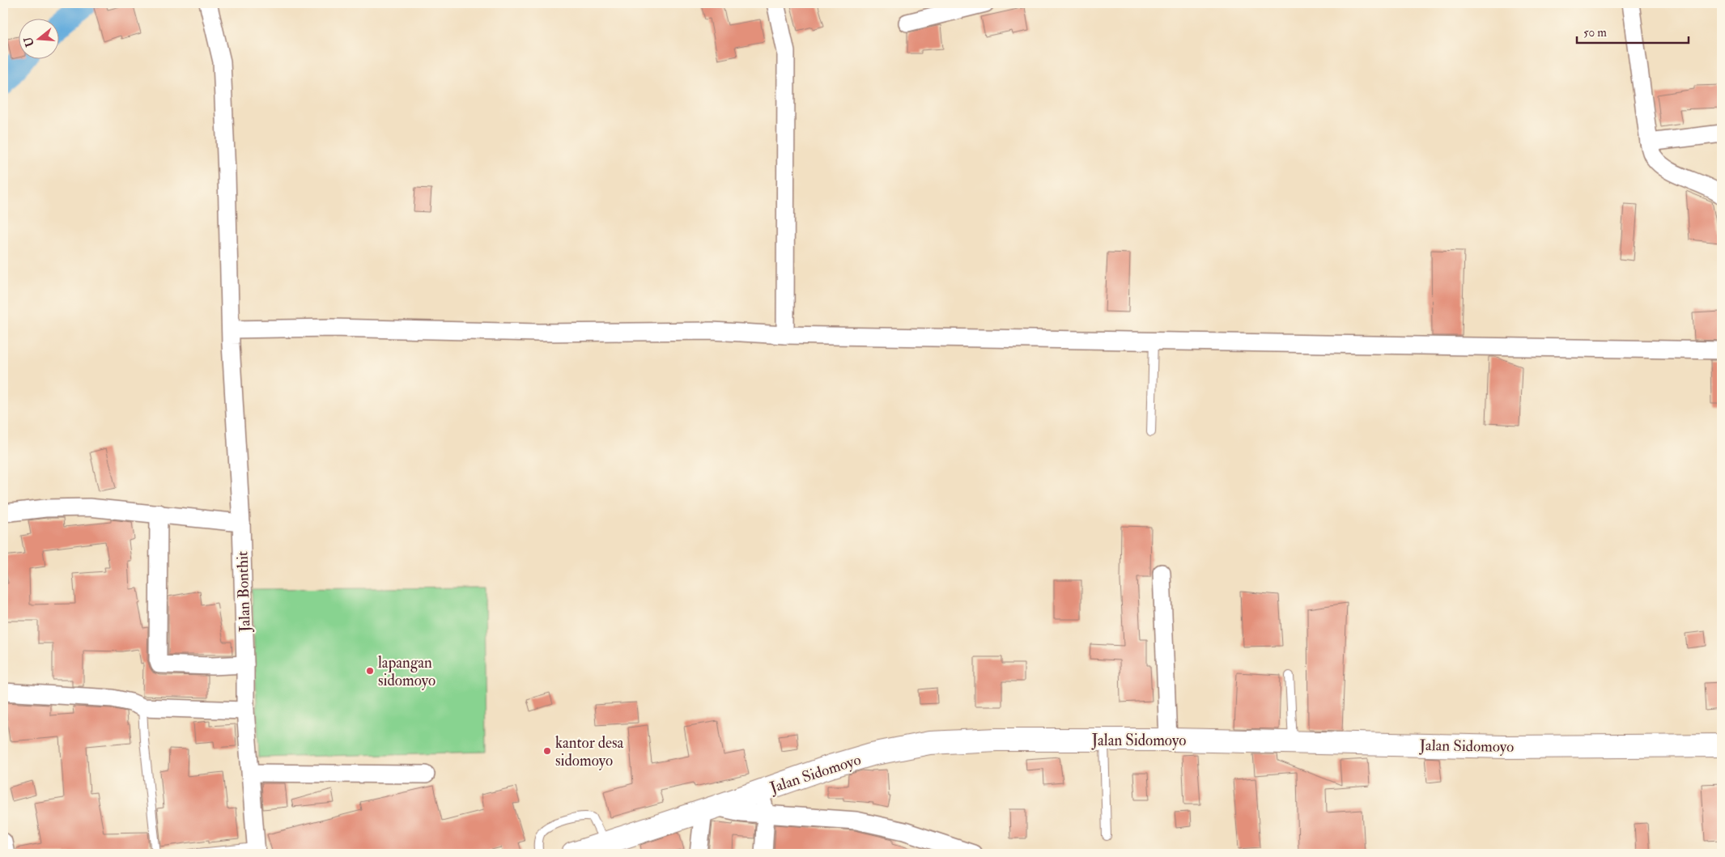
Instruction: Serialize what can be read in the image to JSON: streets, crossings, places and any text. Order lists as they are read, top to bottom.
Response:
{
  "streets": {
    "main road": ["Jalan Sidomoyo"],
    "street": ["Jalan Bonthit"]
  },
  "places": ["lapangan sidomoyo", "kantor desa sidomoyo"],
  "scale_bar": "50 m",
  "north": "left"
}
